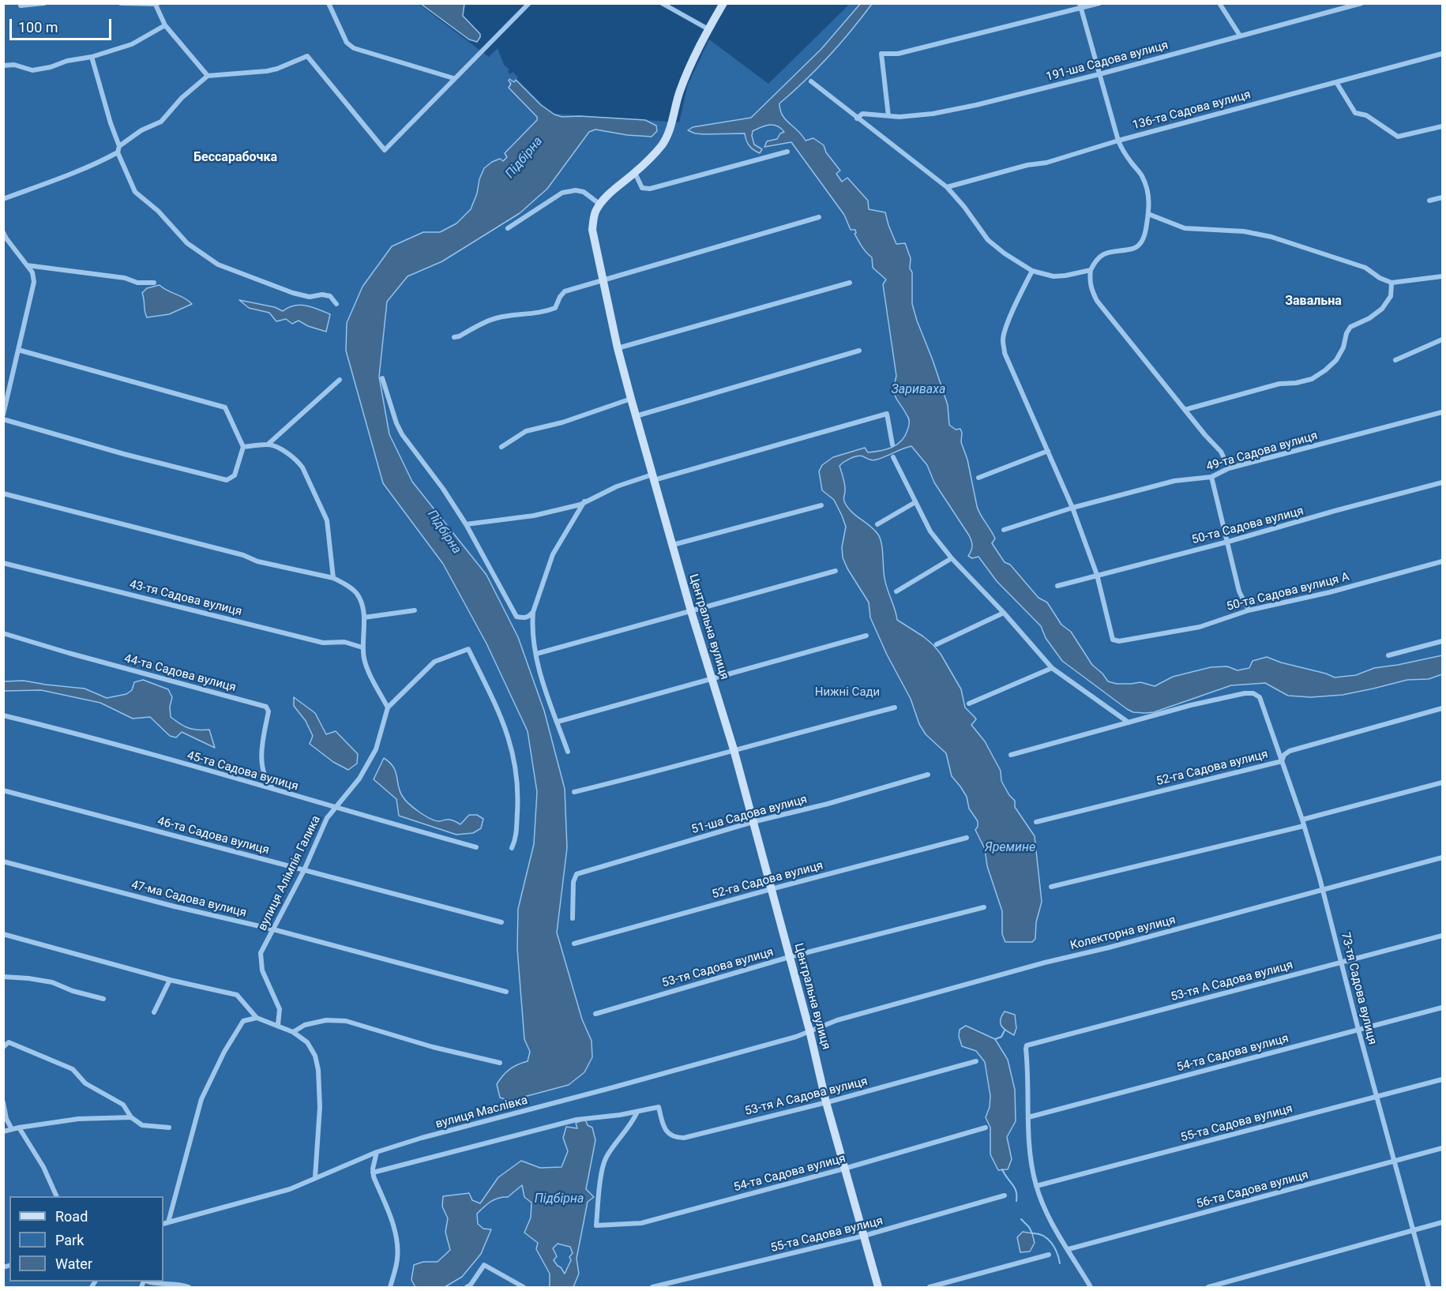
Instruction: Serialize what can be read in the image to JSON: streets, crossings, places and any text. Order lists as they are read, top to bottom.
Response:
{
  "streets": {
    "street": [
      "191-ша Садова вулиця",
      "136-та Садова вулиця",
      "49-та Садова вулиця",
      "50-та Садова вулиця",
      "50-та Садова вулиця А",
      "43-тя Садова вулиця",
      "Центральна вулиця",
      "44-та Садова вулиця",
      "52-га Садова вулиця",
      "45-та Садова вулиця",
      "51-ша Садова вулиця",
      "46-та Садова вулиця",
      "вулиця Алімпія Галика",
      "47-ма Садова вулиця",
      "Колекторна вулиця",
      "53-тя Садова вулиця",
      "53-тя А Садова вулиця",
      "73-тя Садова вулиця",
      "54-та Садова вулиця",
      "вулиця Маслівка",
      "55-та Садова вулиця",
      "56-та Садова вулиця"
    ]
  },
  "crossings": [
    ["50-та Садова вулиця", "50-та Садова вулиця А"],
    ["Центральна вулиця", "52-га Садова вулиця"],
    ["Центральна вулиця", "51-ша Садова вулиця"],
    ["Центральна вулиця", "Колекторна вулиця"],
    ["Центральна вулиця", "53-тя Садова вулиця"],
    ["Центральна вулиця", "53-тя А Садова вулиця"],
    ["Центральна вулиця", "54-та Садова вулиця"],
    ["Центральна вулиця", "вулиця Маслівка"],
    ["Центральна вулиця", "55-та Садова вулиця"],
    ["44-та Садова вулиця", "45-та Садова вулиця"],
    ["52-га Садова вулиця", "73-тя Садова вулиця"],
    ["45-та Садова вулиця", "вулиця Алімпія Галика"],
    ["46-та Садова вулиця", "вулиця Алімпія Галика"],
    ["вулиця Алімпія Галика", "47-ма Садова вулиця"],
    ["Колекторна вулиця", "73-тя Садова вулиця"],
    ["Колекторна вулиця", "вулиця Маслівка"],
    ["53-тя А Садова вулиця", "73-тя Садова вулиця"],
    ["53-тя А Садова вулиця", "54-та Садова вулиця"],
    ["73-тя Садова вулиця", "54-та Садова вулиця"],
    ["73-тя Садова вулиця", "55-та Садова вулиця"],
    ["73-тя Садова вулиця", "56-та Садова вулиця"]
  ],
  "districts": ["Бессарабочка", "Завальна"],
  "water": ["Підбірна", "Зариваха", "Яремине"],
  "parks": ["Нижні Сади"],
  "legend": ["Road", "Park", "Water"],
  "scale_bar": "100 m"
}
